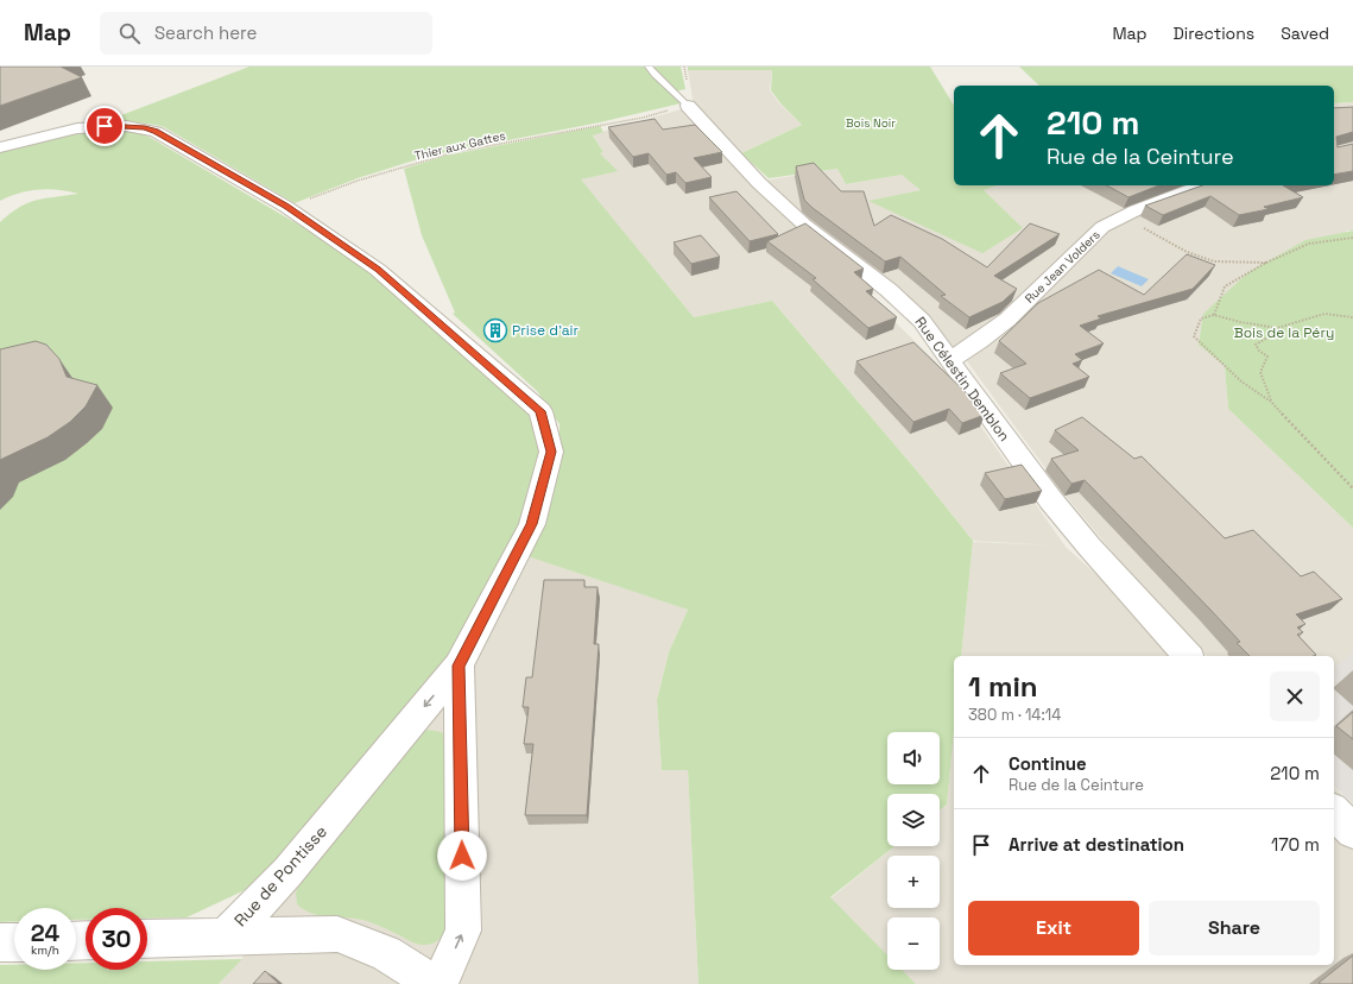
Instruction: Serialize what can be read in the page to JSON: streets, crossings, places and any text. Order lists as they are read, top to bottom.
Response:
{
  "streets": {
    "street": ["Rue Jean Volders", "Rue Célestin Demblon", "Rue de Pontisse"],
    "path": ["Thier aux Gattes"]
  },
  "crossings": [
    ["Thier aux Gattes", "Rue Célestin Demblon"],
    ["Thier aux Gattes", "Rue de Pontisse"],
    ["Rue Jean Volders", "Rue Célestin Demblon"]
  ],
  "parks": ["Bois Noir", "Bois de la Péry"],
  "places": {
    "building": ["Prise d'air"]
  },
  "page": {
    "header": "Map",
    "search": "Search here",
    "nav": ["Map", "Directions", "Saved"],
    "turn": ["210 m", "Rue de la Ceinture"],
    "heading": ["1 min", "380 m · 14:14"],
    "map_buttons": ["+", "−"],
    "list": [
      {
        "name": "Continue",
        "note": "Rue de la Ceinture",
        "value": "210 m"
      },
      {
        "name": "Arrive at destination",
        "value": "170 m"
      }
    ],
    "buttons": ["Exit", "Share"],
    "speed": "24 km/h",
    "limit": "30"
  }
}
